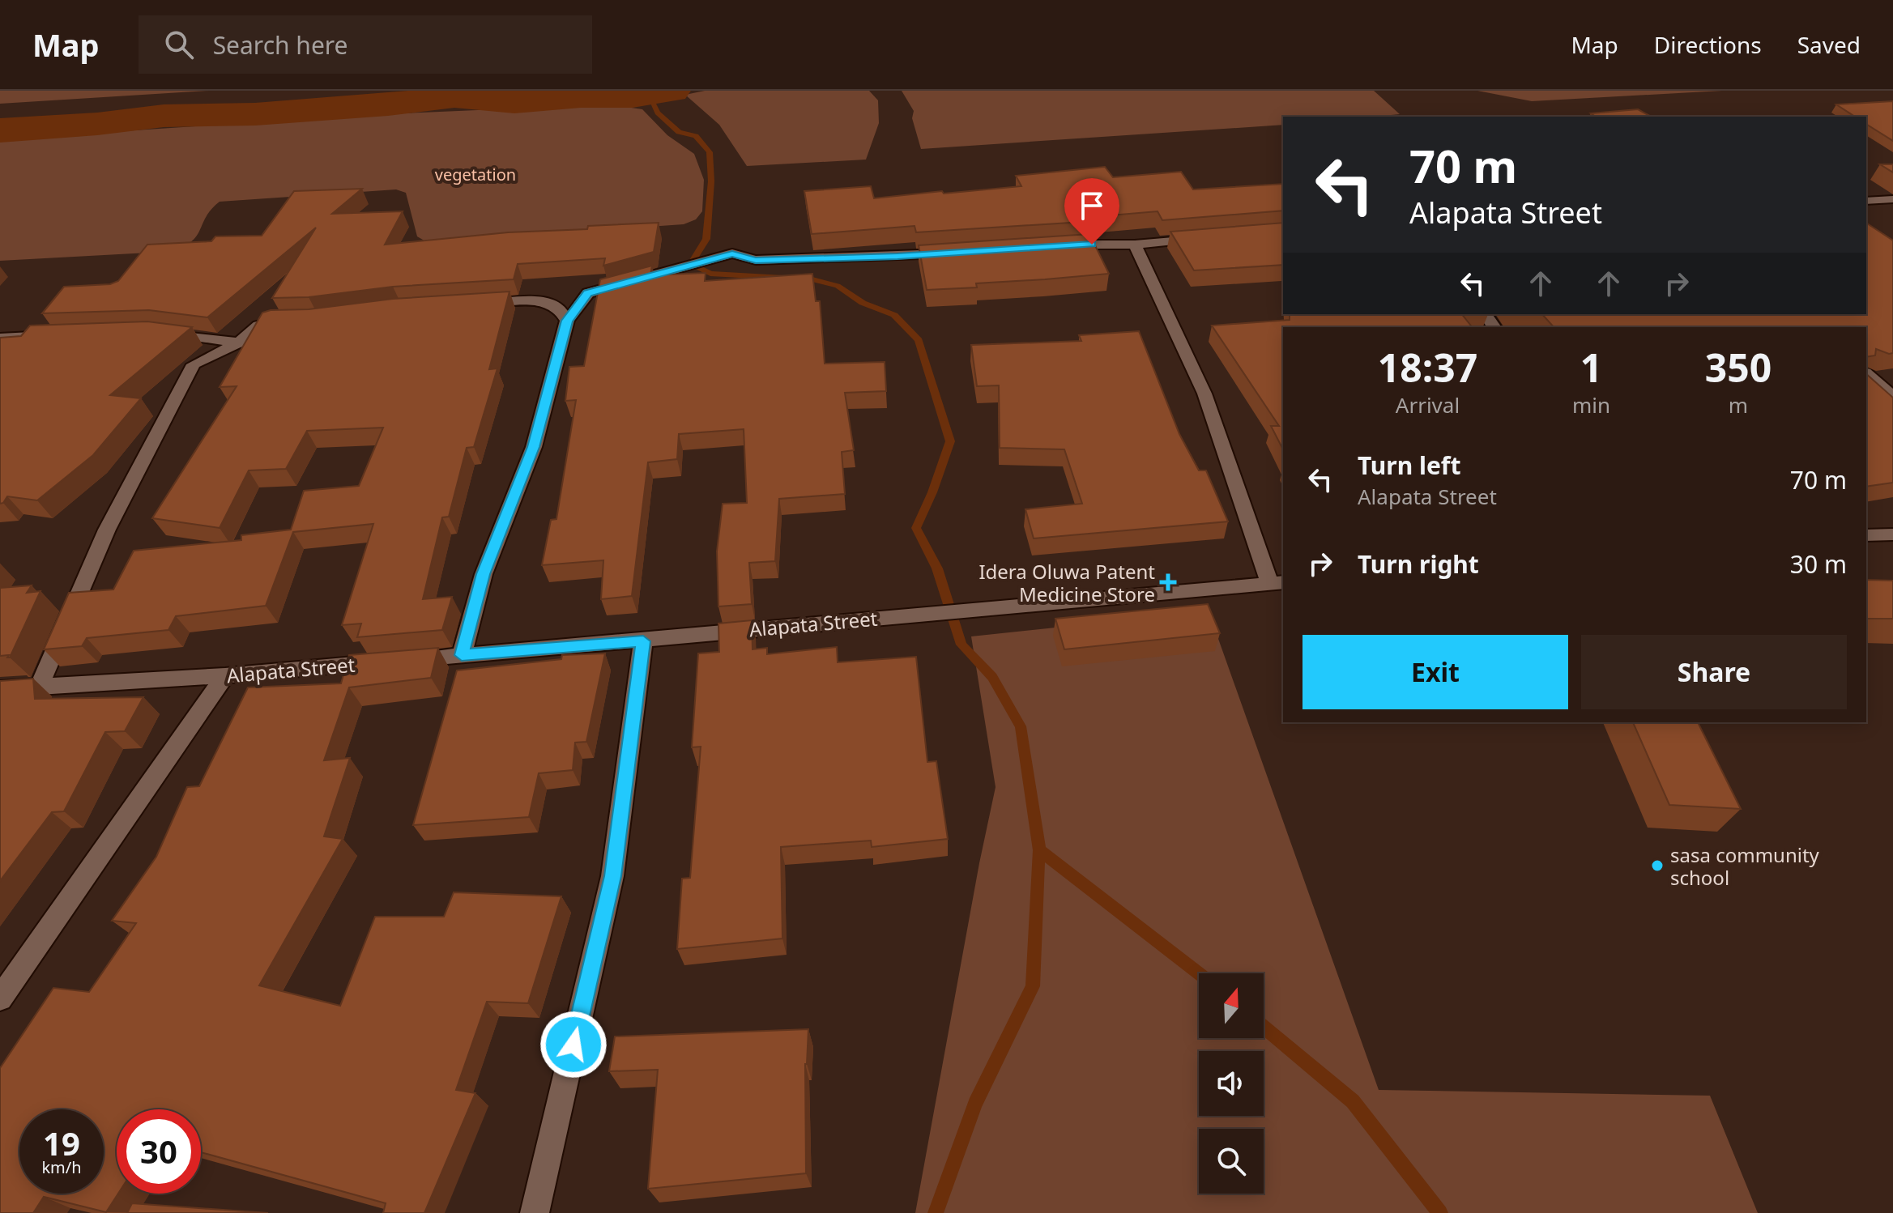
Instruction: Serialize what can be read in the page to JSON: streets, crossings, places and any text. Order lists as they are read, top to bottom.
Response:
{
  "streets": {
    "street": ["Alapata Street"]
  },
  "parks": ["vegetation"],
  "places": {
    "health": ["Idera Oluwa Patent Medicine Store"],
    "other": ["sasa community school"]
  },
  "north": "top",
  "page": {
    "header": "Map",
    "search": "Search here",
    "nav": ["Map", "Directions", "Saved"],
    "turn": ["70 m", "Alapata Street"],
    "eta": [
      "18:37",
      "Arrival",
      "1",
      "min",
      "350",
      "m"
    ],
    "list": [
      {
        "name": "Turn left",
        "note": "Alapata Street",
        "value": "70 m"
      },
      {
        "name": "Turn right",
        "value": "30 m"
      }
    ],
    "buttons": ["Exit", "Share"],
    "speed": "19 km/h",
    "limit": "30"
  }
}
